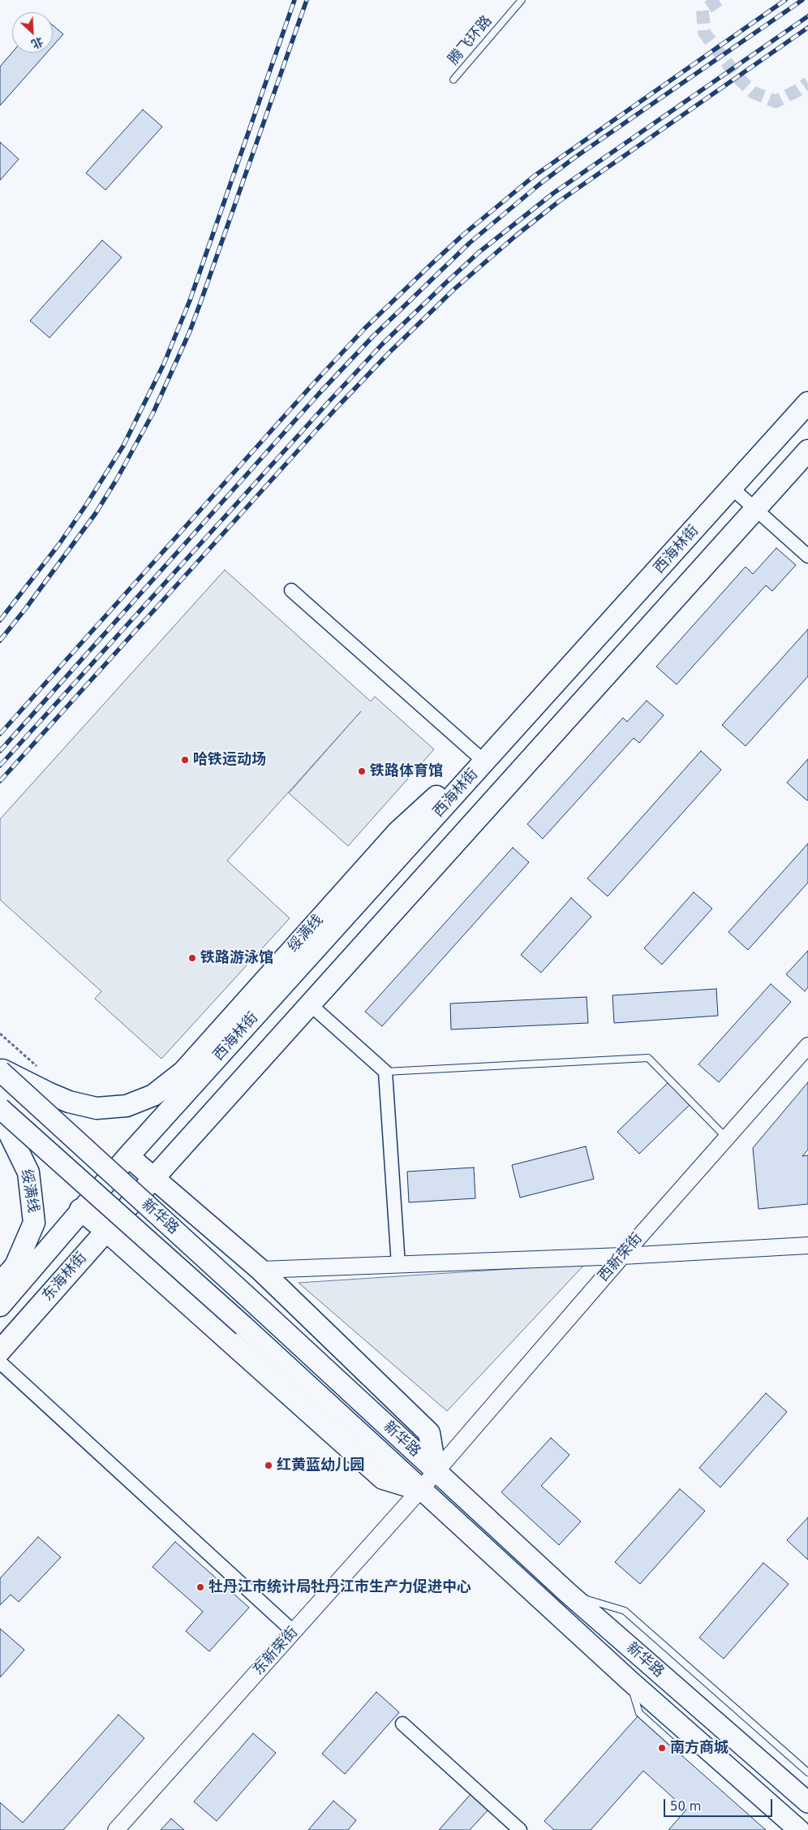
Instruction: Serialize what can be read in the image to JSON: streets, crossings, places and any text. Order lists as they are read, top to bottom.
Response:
{
  "streets": {
    "highway": ["西海林街", "绥满线", "东海林街"],
    "main road": ["新华路"],
    "street": ["西新荣街", "东新荣街"],
    "lane": ["腾飞环路"]
  },
  "crossings": [
    ["西海林街", "绥满线"],
    ["绥满线", "新华路"],
    ["新华路", "西新荣街"],
    ["新华路", "东新荣街"],
    ["西新荣街", "东新荣街"]
  ],
  "places": [
    "哈铁运动场",
    "铁路体育馆",
    "铁路游泳馆",
    "红黄蓝幼儿园",
    "牡丹江市统计局牡丹江市生产力促进中心",
    "南方商城"
  ],
  "scale_bar": "50 m",
  "north": "bottom right"
}
